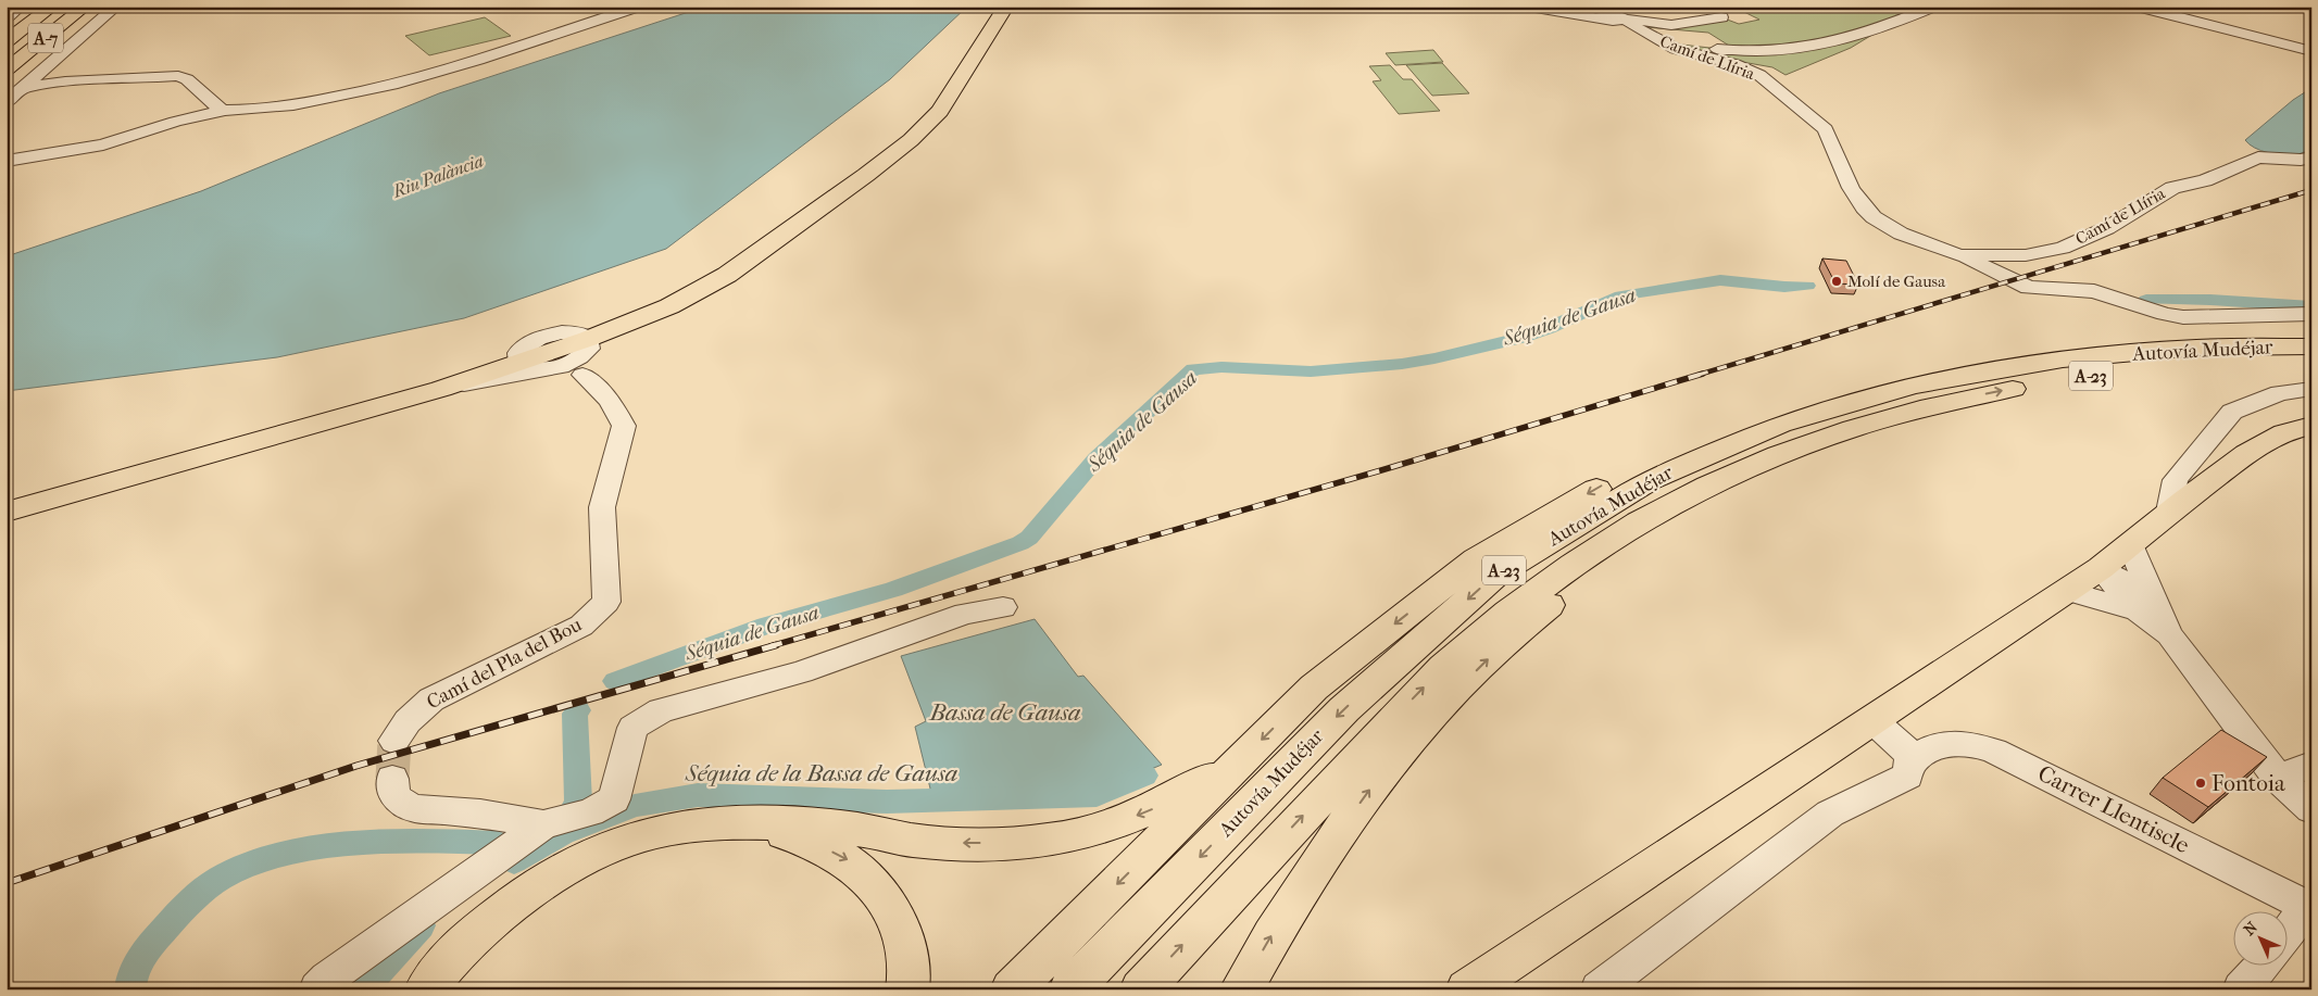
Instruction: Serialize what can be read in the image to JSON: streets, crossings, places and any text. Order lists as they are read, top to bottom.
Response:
{
  "streets": {
    "main road": ["A-7", "Autovía Mudéjar", "A-23"],
    "street": ["Camí de Llíria", "Camí del Pla del Bou", "Carrer Llentiscle"]
  },
  "water": [
    "Riu Palància",
    "Séquia de Gausa",
    "Bassa de Gausa",
    "Séquia de la Bassa de Gausa"
  ],
  "places": ["Molí de Gausa", "Fontoia"],
  "north": "top left"
}
